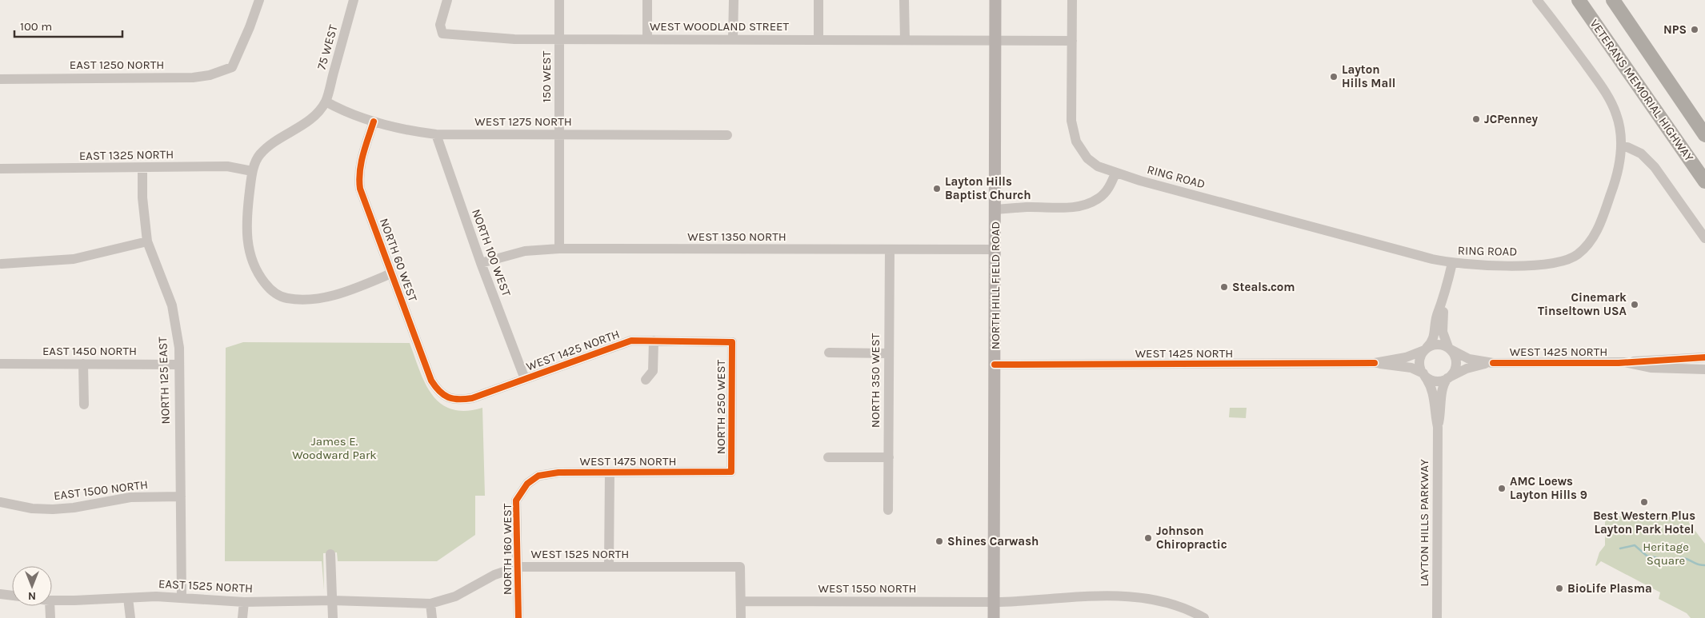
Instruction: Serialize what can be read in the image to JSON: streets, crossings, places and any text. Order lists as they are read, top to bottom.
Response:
{
  "streets": {
    "highway": ["VETERANS MEMORIAL HIGHWAY"],
    "main road": ["NORTH HILL FIELD ROAD"],
    "street": [
      "WEST WOODLAND STREET",
      "75 WEST",
      "EAST 1250 NORTH",
      "150 WEST",
      "WEST 1275 NORTH",
      "EAST 1325 NORTH",
      "RING ROAD",
      "WEST 1350 NORTH",
      "NORTH 100 WEST",
      "NORTH 60 WEST",
      "WEST 1425 NORTH",
      "EAST 1450 NORTH",
      "NORTH 125 EAST",
      "NORTH 350 WEST",
      "NORTH 250 WEST",
      "WEST 1475 NORTH",
      "EAST 1500 NORTH",
      "LAYTON HILLS PARKWAY",
      "NORTH 160 WEST",
      "WEST 1525 NORTH",
      "EAST 1525 NORTH",
      "WEST 1550 NORTH"
    ]
  },
  "crossings": [
    ["WEST WOODLAND STREET", "150 WEST"],
    ["WEST WOODLAND STREET", "RING ROAD"],
    ["WEST WOODLAND STREET", "NORTH HILL FIELD ROAD"],
    ["75 WEST", "WEST 1275 NORTH"],
    ["150 WEST", "WEST 1275 NORTH"],
    ["150 WEST", "WEST 1350 NORTH"],
    ["WEST 1275 NORTH", "NORTH 100 WEST"],
    ["WEST 1275 NORTH", "NORTH 60 WEST"],
    ["EAST 1325 NORTH", "NORTH 125 EAST"],
    ["WEST 1350 NORTH", "NORTH 100 WEST"],
    ["WEST 1350 NORTH", "NORTH HILL FIELD ROAD"],
    ["WEST 1350 NORTH", "NORTH 350 WEST"],
    ["NORTH 100 WEST", "WEST 1425 NORTH"],
    ["NORTH 60 WEST", "WEST 1425 NORTH"],
    ["NORTH HILL FIELD ROAD", "WEST 1425 NORTH"],
    ["NORTH HILL FIELD ROAD", "WEST 1550 NORTH"],
    ["WEST 1425 NORTH", "NORTH 250 WEST"],
    ["WEST 1425 NORTH", "LAYTON HILLS PARKWAY"],
    ["EAST 1450 NORTH", "NORTH 125 EAST"],
    ["NORTH 125 EAST", "EAST 1500 NORTH"],
    ["NORTH 125 EAST", "EAST 1525 NORTH"],
    ["NORTH 250 WEST", "WEST 1475 NORTH"],
    ["WEST 1475 NORTH", "NORTH 160 WEST"],
    ["NORTH 160 WEST", "WEST 1525 NORTH"],
    ["WEST 1525 NORTH", "EAST 1525 NORTH"],
    ["WEST 1525 NORTH", "WEST 1550 NORTH"]
  ],
  "parks": ["James E. Woodward Park", "Heritage Square"],
  "places": [
    "NPS",
    "Layton Hills Mall",
    "JCPenney",
    "Layton Hills Baptist Church",
    "Steals.com",
    "Cinemark Tinseltown USA",
    "AMC Loews Layton Hills 9",
    "Best Western Plus Layton Park Hotel",
    "Johnson Chiropractic",
    "Shines Carwash",
    "BioLife Plasma"
  ],
  "scale_bar": "100 m",
  "north": "bottom"
}
